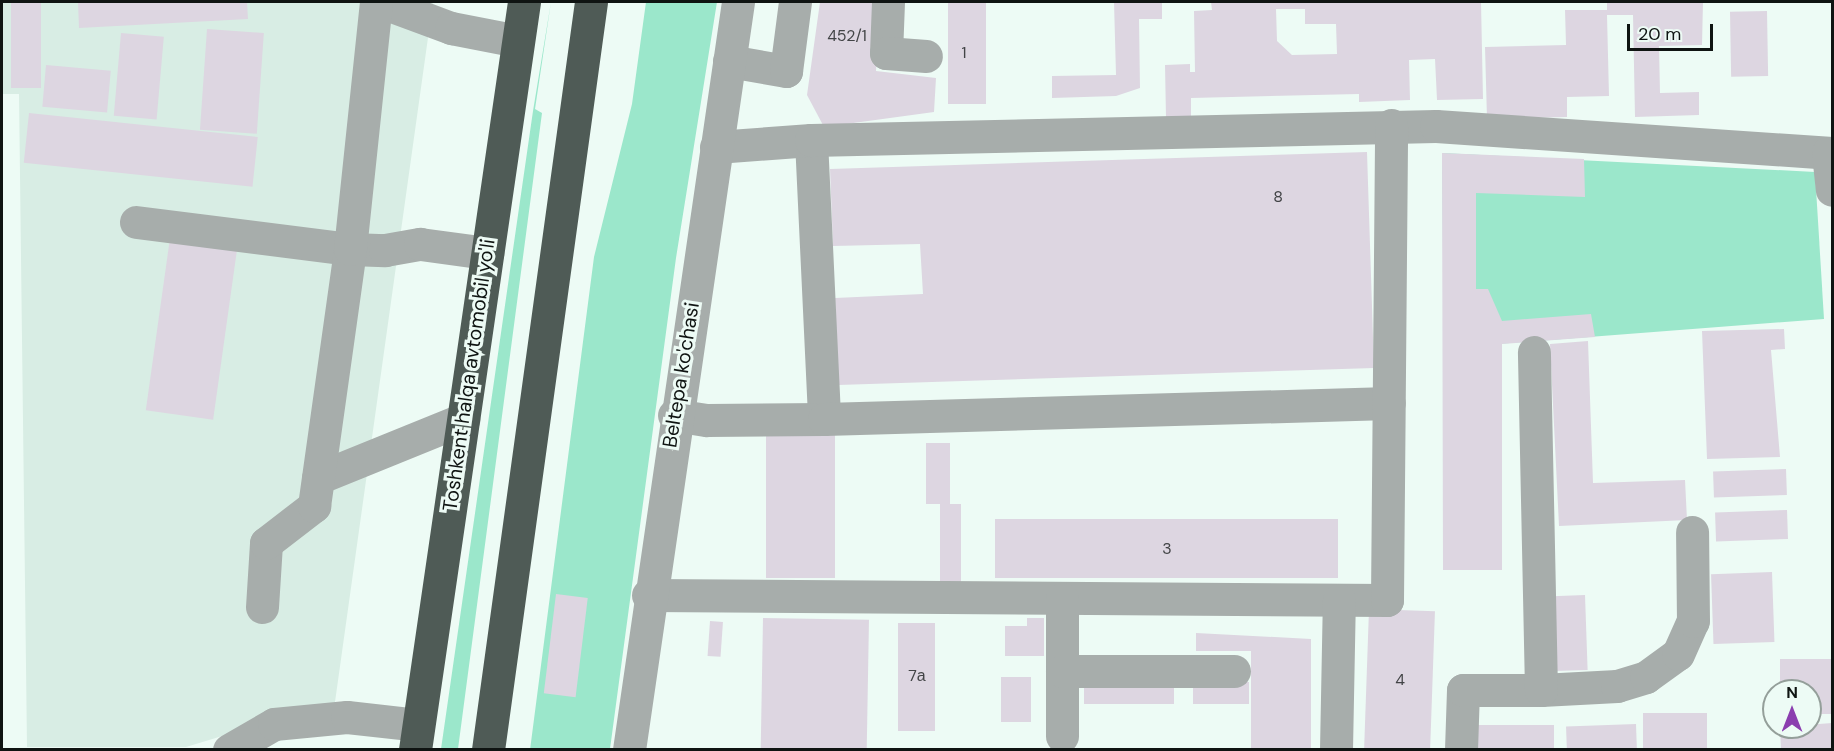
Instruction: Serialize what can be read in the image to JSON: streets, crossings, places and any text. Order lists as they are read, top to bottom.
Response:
{
  "streets": {
    "highway": ["Toshkent halqa avtomobil yo'li"],
    "street": ["Beltepa ko'chasi"]
  },
  "house_numbers": [
    "452/1",
    "1",
    "8",
    "3",
    "7а",
    "4"
  ],
  "scale_bar": "20 m",
  "north": "top"
}
